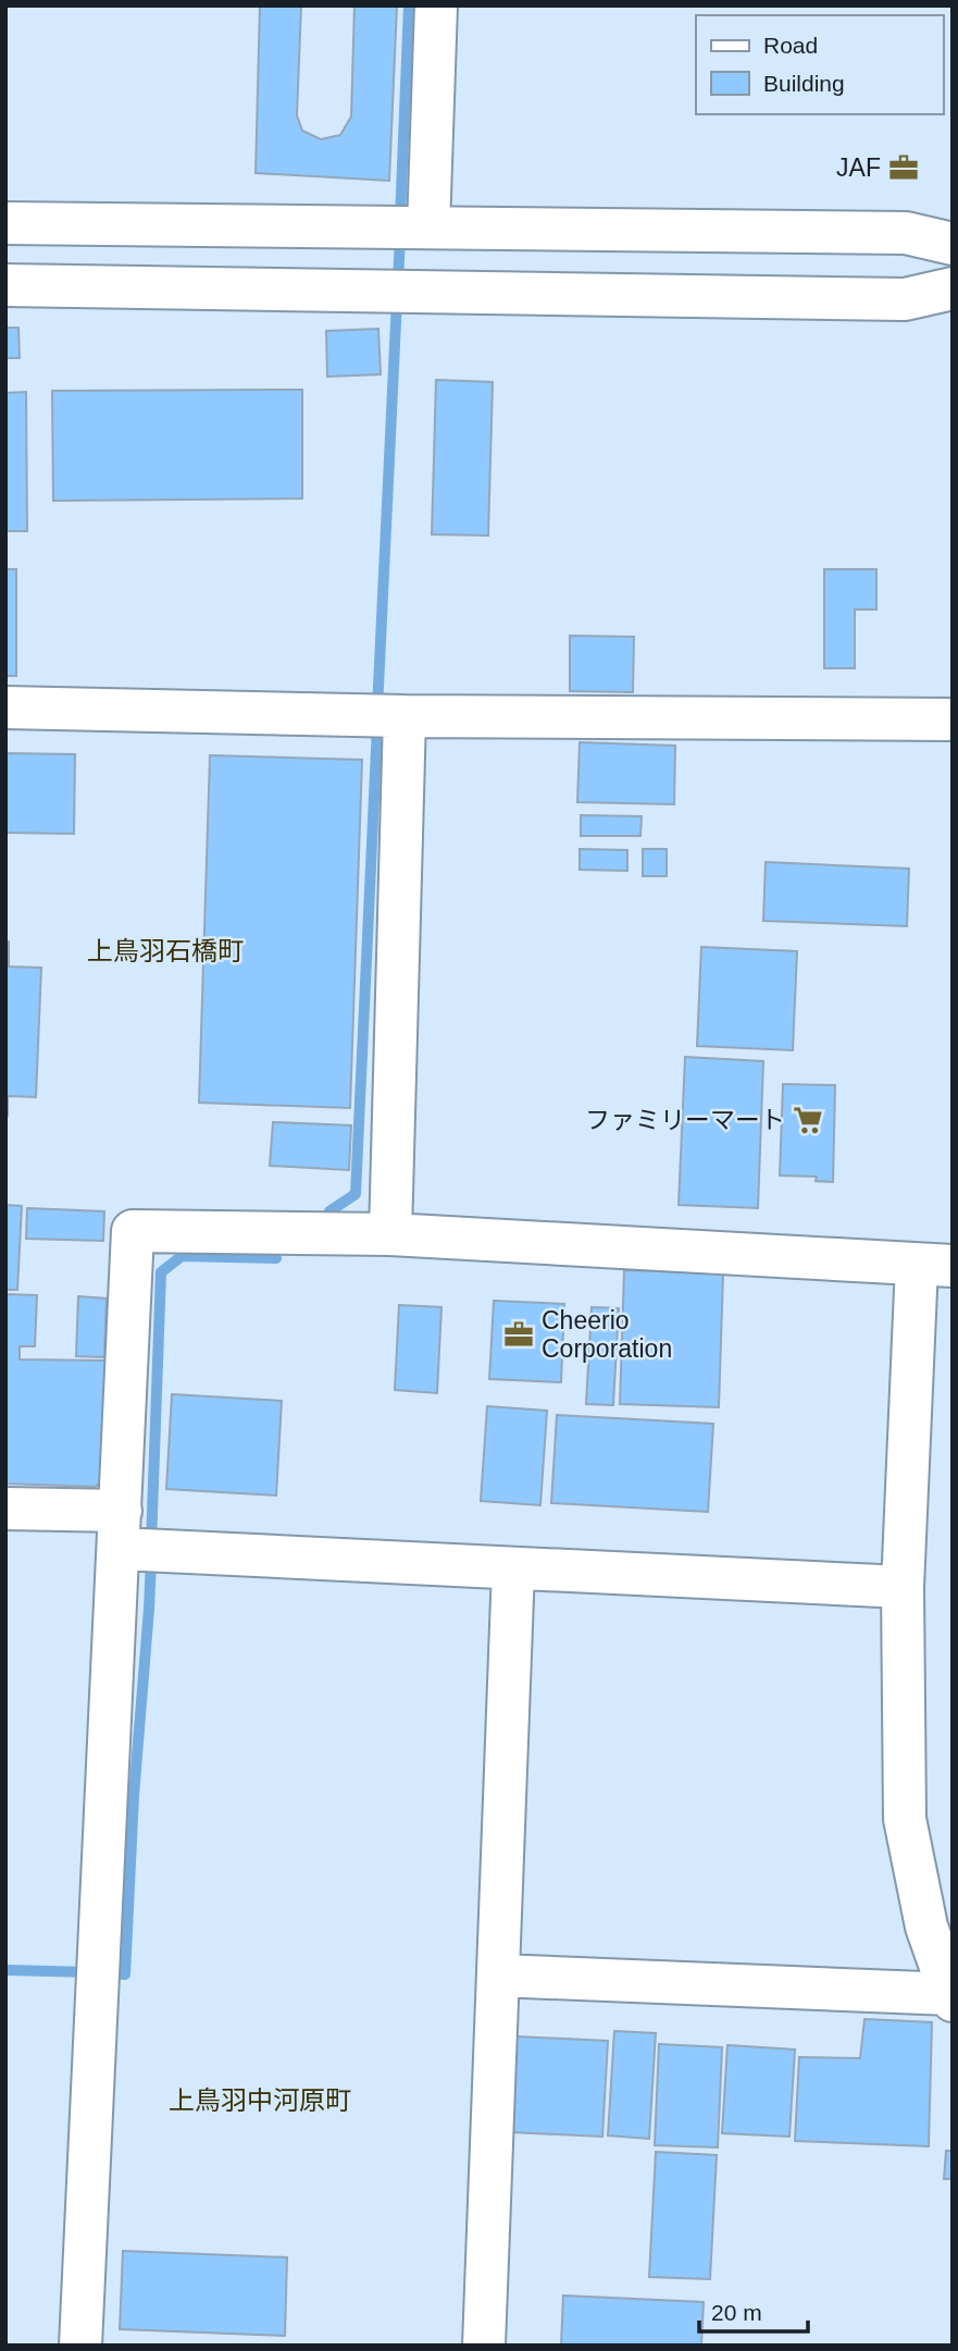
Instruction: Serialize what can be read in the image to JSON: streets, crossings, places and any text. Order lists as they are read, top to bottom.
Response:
{
  "districts": ["上鳥羽石橋町", "上鳥羽中河原町"],
  "places": {
    "office": ["JAF", "Cheerio Corporation"],
    "supermarket": ["ファミリーマート"]
  },
  "legend": ["Road", "Building"],
  "scale_bar": "20 m"
}
